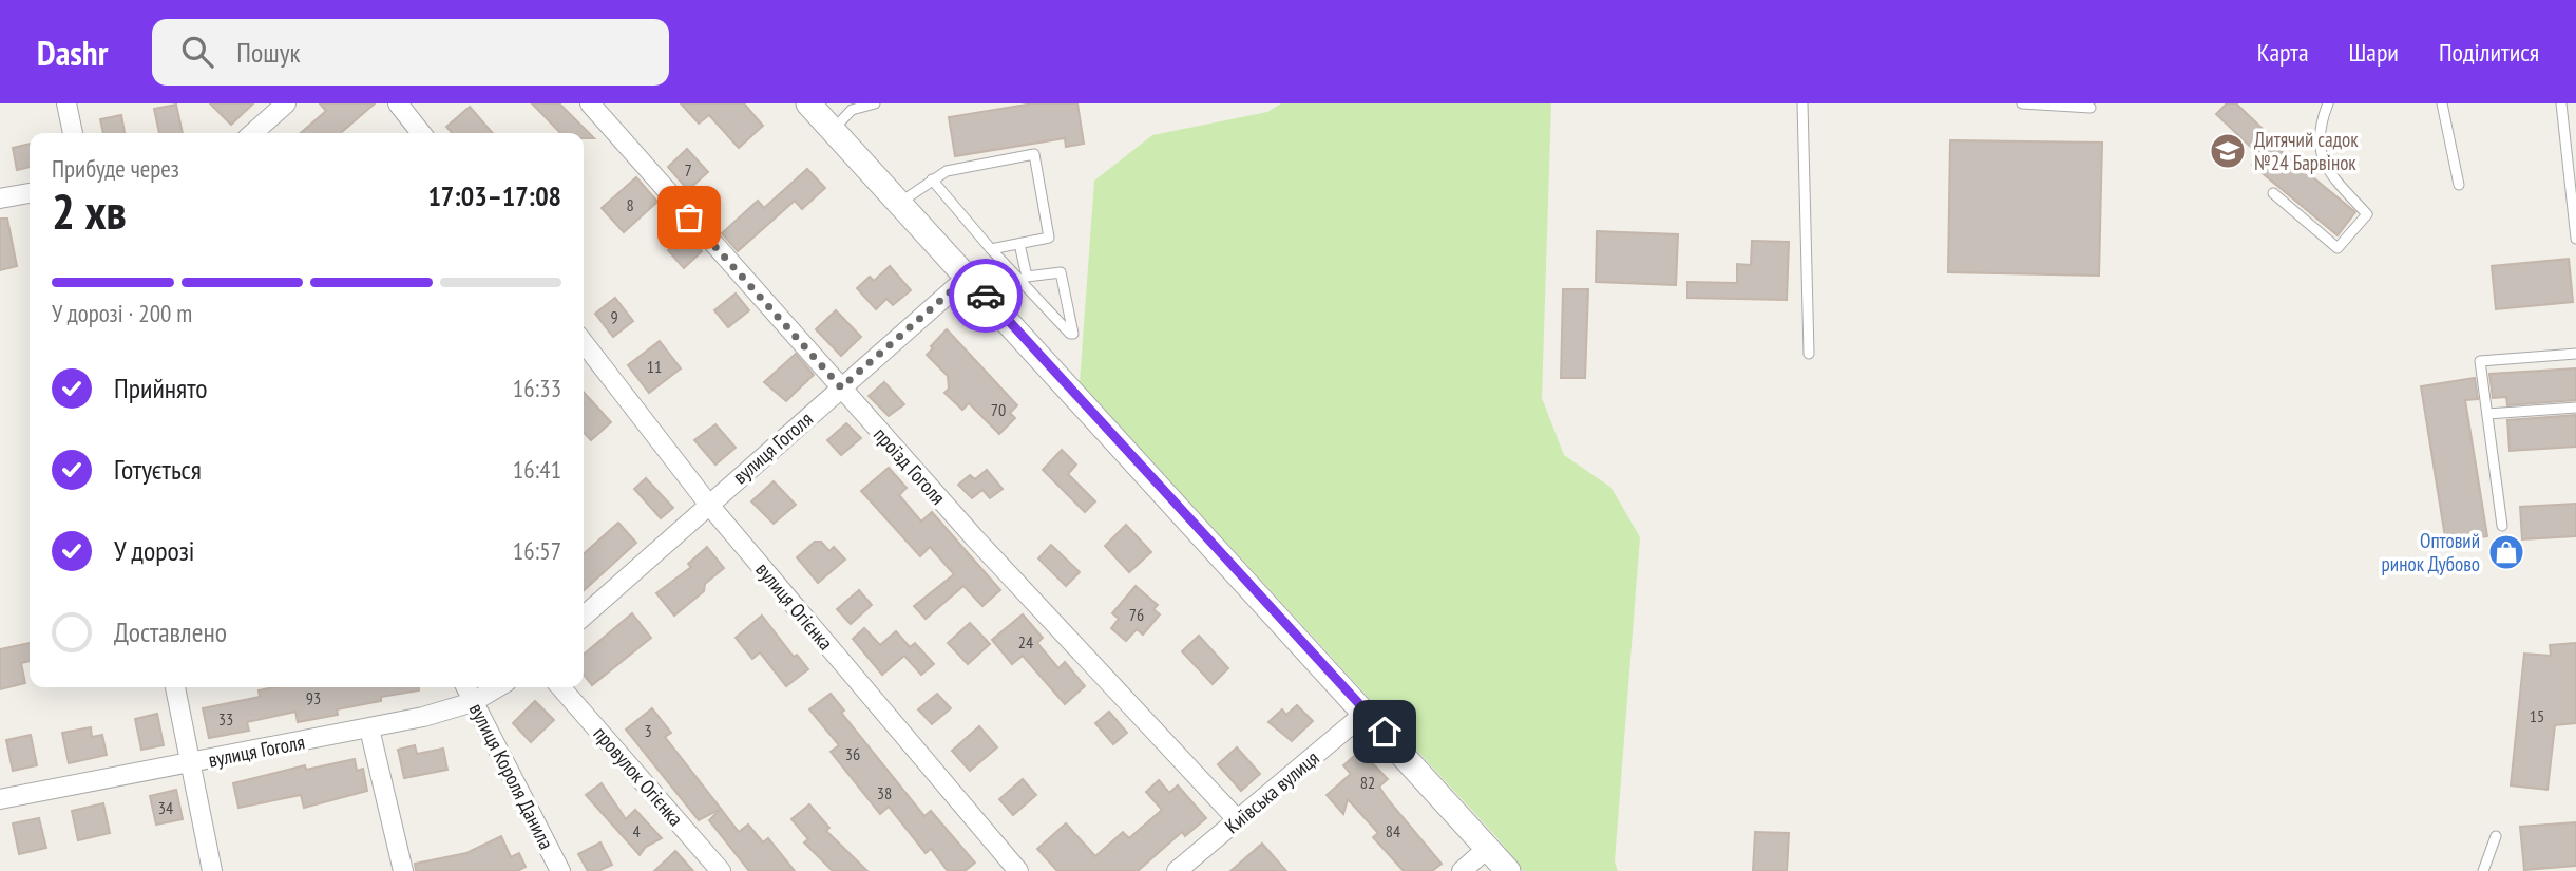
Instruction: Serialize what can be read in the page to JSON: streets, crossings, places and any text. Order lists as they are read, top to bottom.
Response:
{
  "streets": {
    "street": [
      "вулиця Гоголя",
      "проїзд Гоголя",
      "вулиця Огієнка",
      "вулиця Короля Данила",
      "провулок Огієнка",
      "Київська вулиця"
    ]
  },
  "crossings": [
    ["вулиця Гоголя", "проїзд Гоголя"],
    ["вулиця Гоголя", "вулиця Огієнка"],
    ["вулиця Гоголя", "вулиця Короля Данила"],
    ["проїзд Гоголя", "Київська вулиця"]
  ],
  "places": {
    "school or university": ["Дитячий садок №24 Барвінок"],
    "shop": ["Оптовий ринок Дубово"]
  },
  "house_numbers": [
    "7",
    "8",
    "9",
    "11",
    "70",
    "76",
    "24",
    "93",
    "15",
    "33",
    "3",
    "36",
    "82",
    "38",
    "34",
    "4",
    "84"
  ],
  "page": {
    "header": "Dashr",
    "search": "Пошук",
    "nav": ["Карта", "Шари", "Поділитися"],
    "heading": ["2 хв", "Прибуде через", "17:03–17:08"],
    "bar": "У дорозі · 200 m",
    "list": [
      ["Прийнято", "16:33"],
      ["Готується", "16:41"],
      ["У дорозі", "16:57"],
      "Доставлено"
    ]
  }
}
